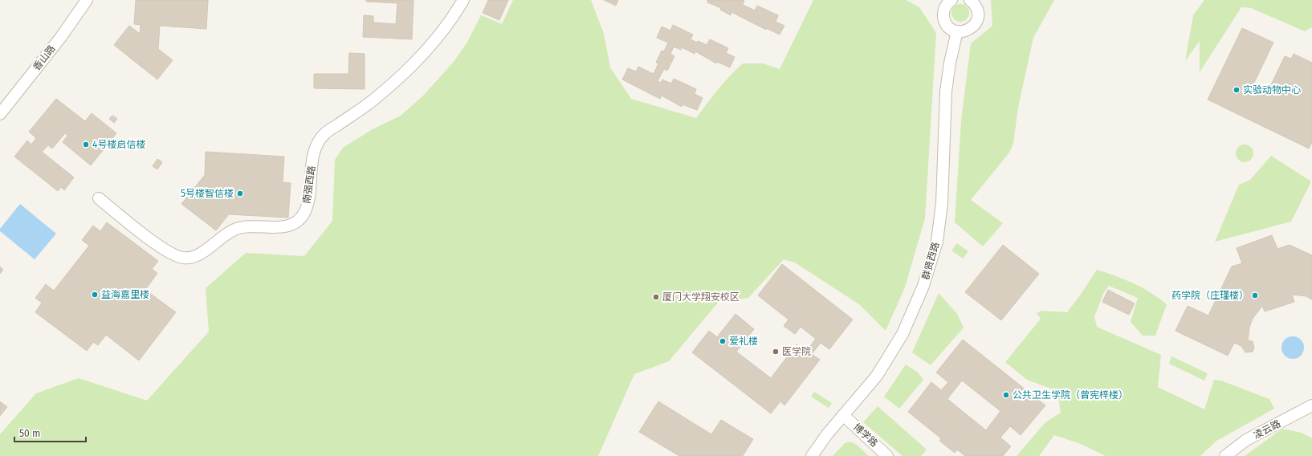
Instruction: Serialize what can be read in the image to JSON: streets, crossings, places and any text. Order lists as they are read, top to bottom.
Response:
{
  "streets": {
    "street": [
      "香山路",
      "南强西路",
      "群贤西路",
      "凌云路",
      "博学路"
    ]
  },
  "crossings": [
    ["群贤西路", "博学路"]
  ],
  "places": [
    "实验动物中心",
    "4号楼启信楼",
    "5号楼智信楼",
    "益海嘉里楼",
    "药学院（庄瑾楼）",
    "厦门大学翔安校区",
    "爱礼楼",
    "医学院",
    "公共卫生学院（曾宪梓楼）"
  ],
  "scale_bar": "50 m"
}
